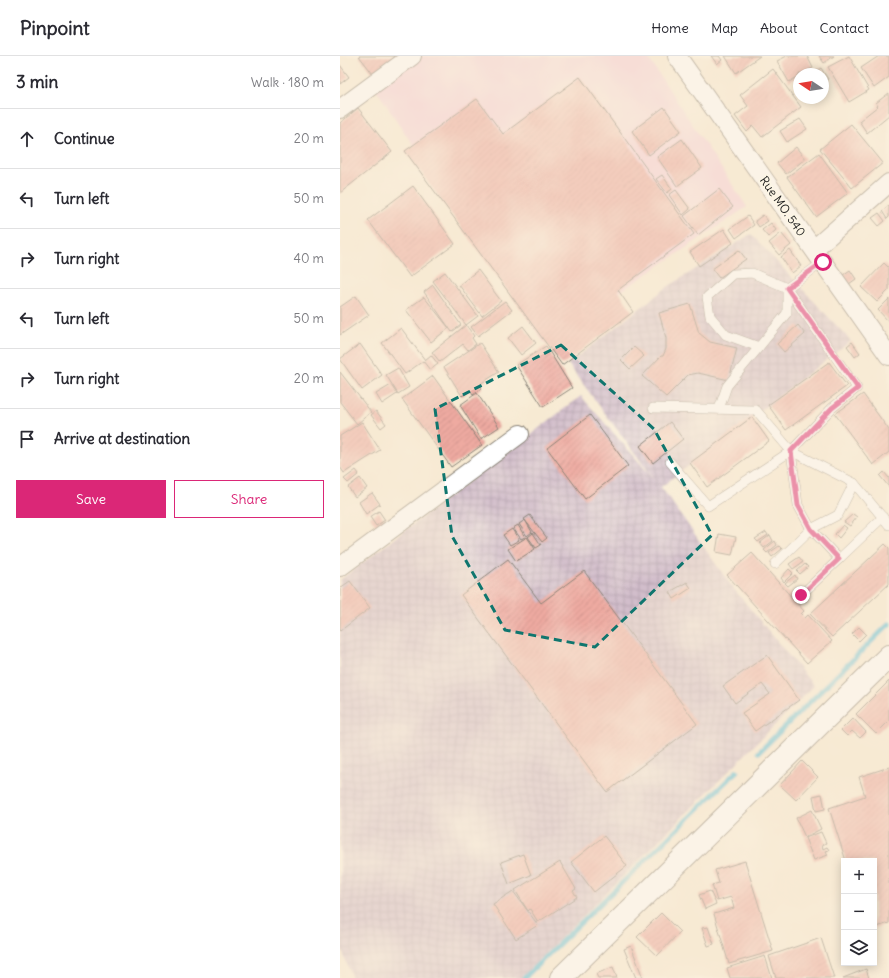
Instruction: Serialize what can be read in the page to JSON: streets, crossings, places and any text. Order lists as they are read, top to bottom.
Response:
{
  "streets": {
    "street": ["Rue MO. 540"]
  },
  "north": "left",
  "page": {
    "header": "Pinpoint",
    "nav": [
      "Home",
      "Map",
      "About",
      "Contact"
    ],
    "heading": ["3 min", "Walk · 180 m"],
    "list": [
      ["Continue", "20 m"],
      ["Turn left", "50 m"],
      ["Turn right", "40 m"],
      ["Turn left", "50 m"],
      ["Turn right", "20 m"],
      "Arrive at destination"
    ],
    "buttons": ["Save", "Share"],
    "map_buttons": ["+", "−"]
  }
}
